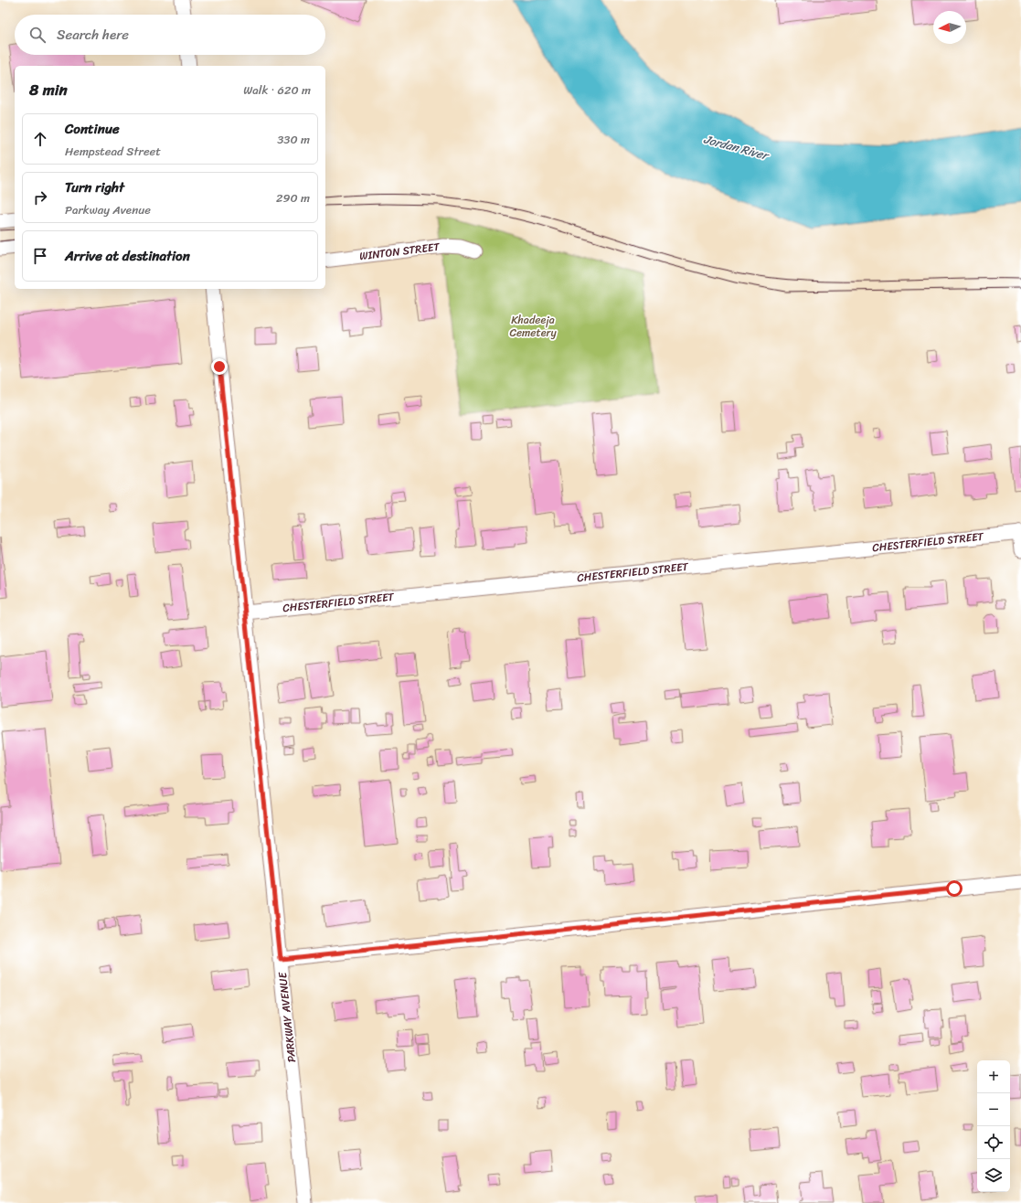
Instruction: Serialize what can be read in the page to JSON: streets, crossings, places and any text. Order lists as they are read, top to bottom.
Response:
{
  "streets": {
    "street": ["WINTON STREET", "CHESTERFIELD STREET", "PARKWAY AVENUE"]
  },
  "crossings": [
    ["CHESTERFIELD STREET", "PARKWAY AVENUE"]
  ],
  "water": ["Jordan River"],
  "parks": ["Khadeeja Cemetery"],
  "north": "left",
  "page": {
    "search": "Search here",
    "heading": ["8 min", "Walk · 620 m"],
    "list": [
      ["Continue", "Hempstead Street", "330 m"],
      ["Turn right", "Parkway Avenue", "290 m"],
      "Arrive at destination"
    ],
    "map_buttons": ["+", "−"]
  }
}
